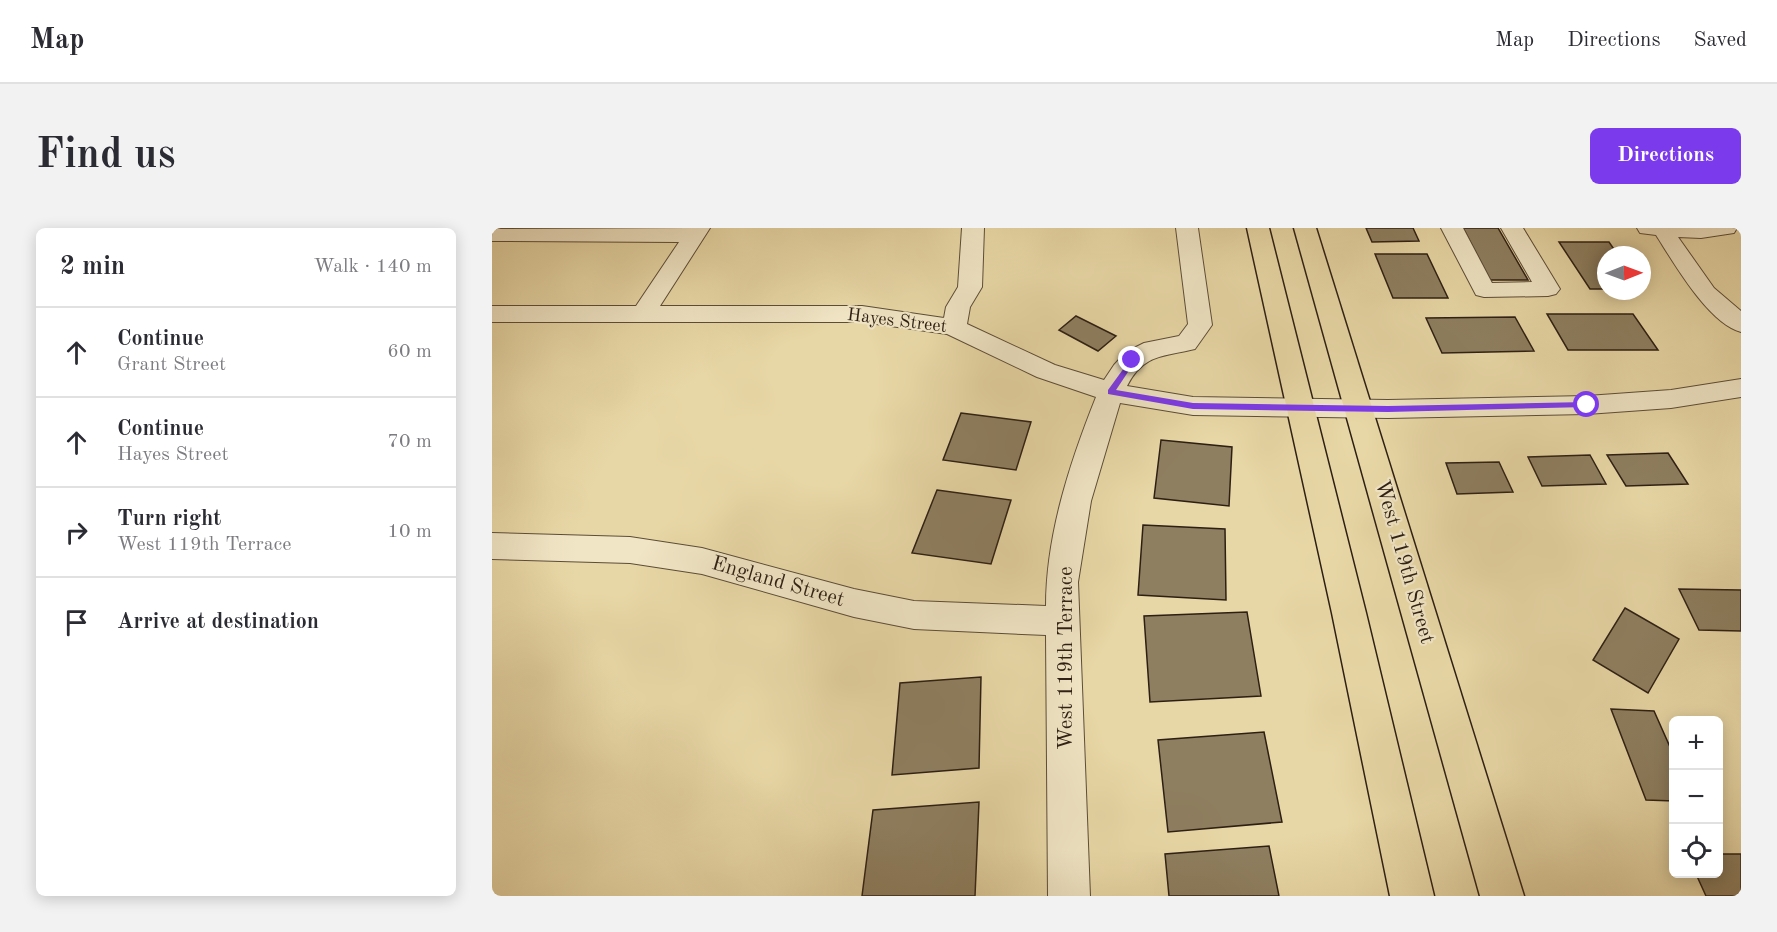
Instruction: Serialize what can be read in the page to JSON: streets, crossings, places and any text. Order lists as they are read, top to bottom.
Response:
{
  "streets": {
    "main road": ["West 119th Street"],
    "street": ["Hayes Street", "England Street", "West 119th Terrace"]
  },
  "crossings": [
    ["Hayes Street", "West 119th Street"],
    ["Hayes Street", "West 119th Terrace"],
    ["England Street", "West 119th Terrace"]
  ],
  "north": "right",
  "page": {
    "header": "Map",
    "nav": ["Map", "Directions", "Saved"],
    "buttons": "Directions",
    "title": "Find us",
    "heading": ["2 min", "Walk · 140 m"],
    "list": [
      ["Continue", "Grant Street", "60 m"],
      ["Continue", "Hayes Street", "70 m"],
      ["Turn right", "West 119th Terrace", "10 m"],
      "Arrive at destination"
    ],
    "map_buttons": ["+", "−"]
  }
}
